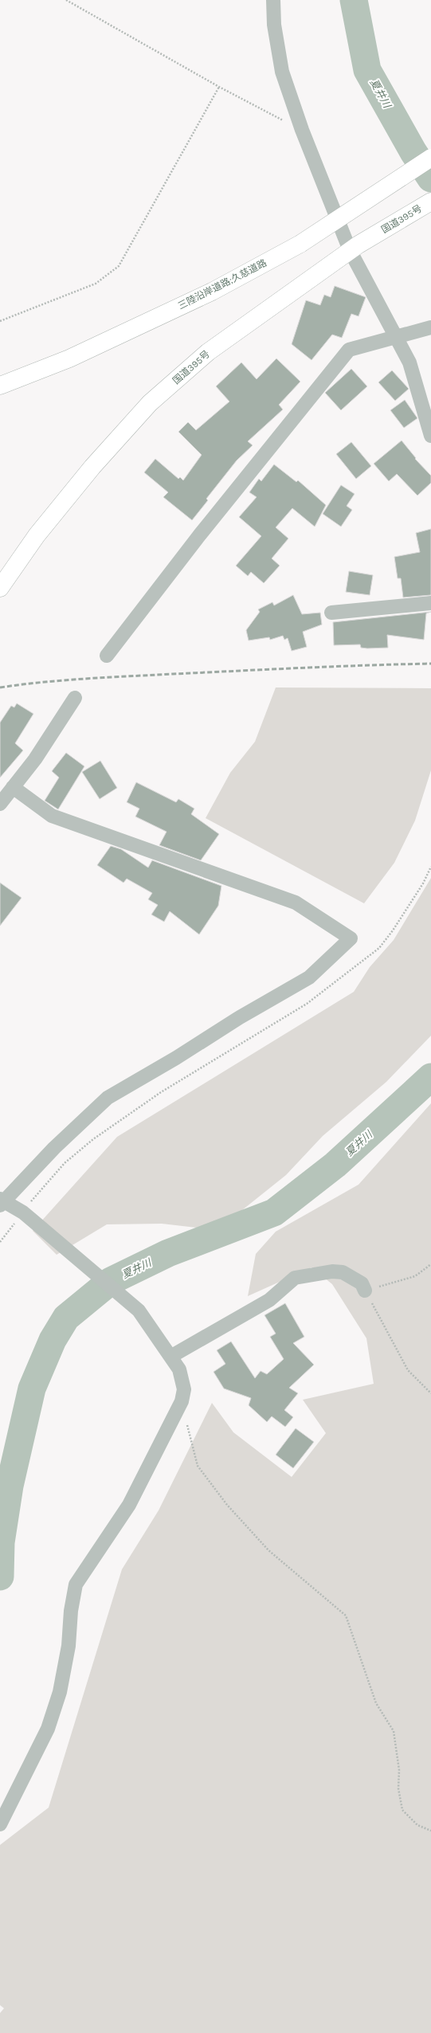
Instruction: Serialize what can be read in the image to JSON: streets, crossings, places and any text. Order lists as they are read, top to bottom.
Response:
{
  "streets": {
    "highway": ["国道395号", "三陸沿岸道路;久慈道路"]
  },
  "water": ["夏井川"]
}
